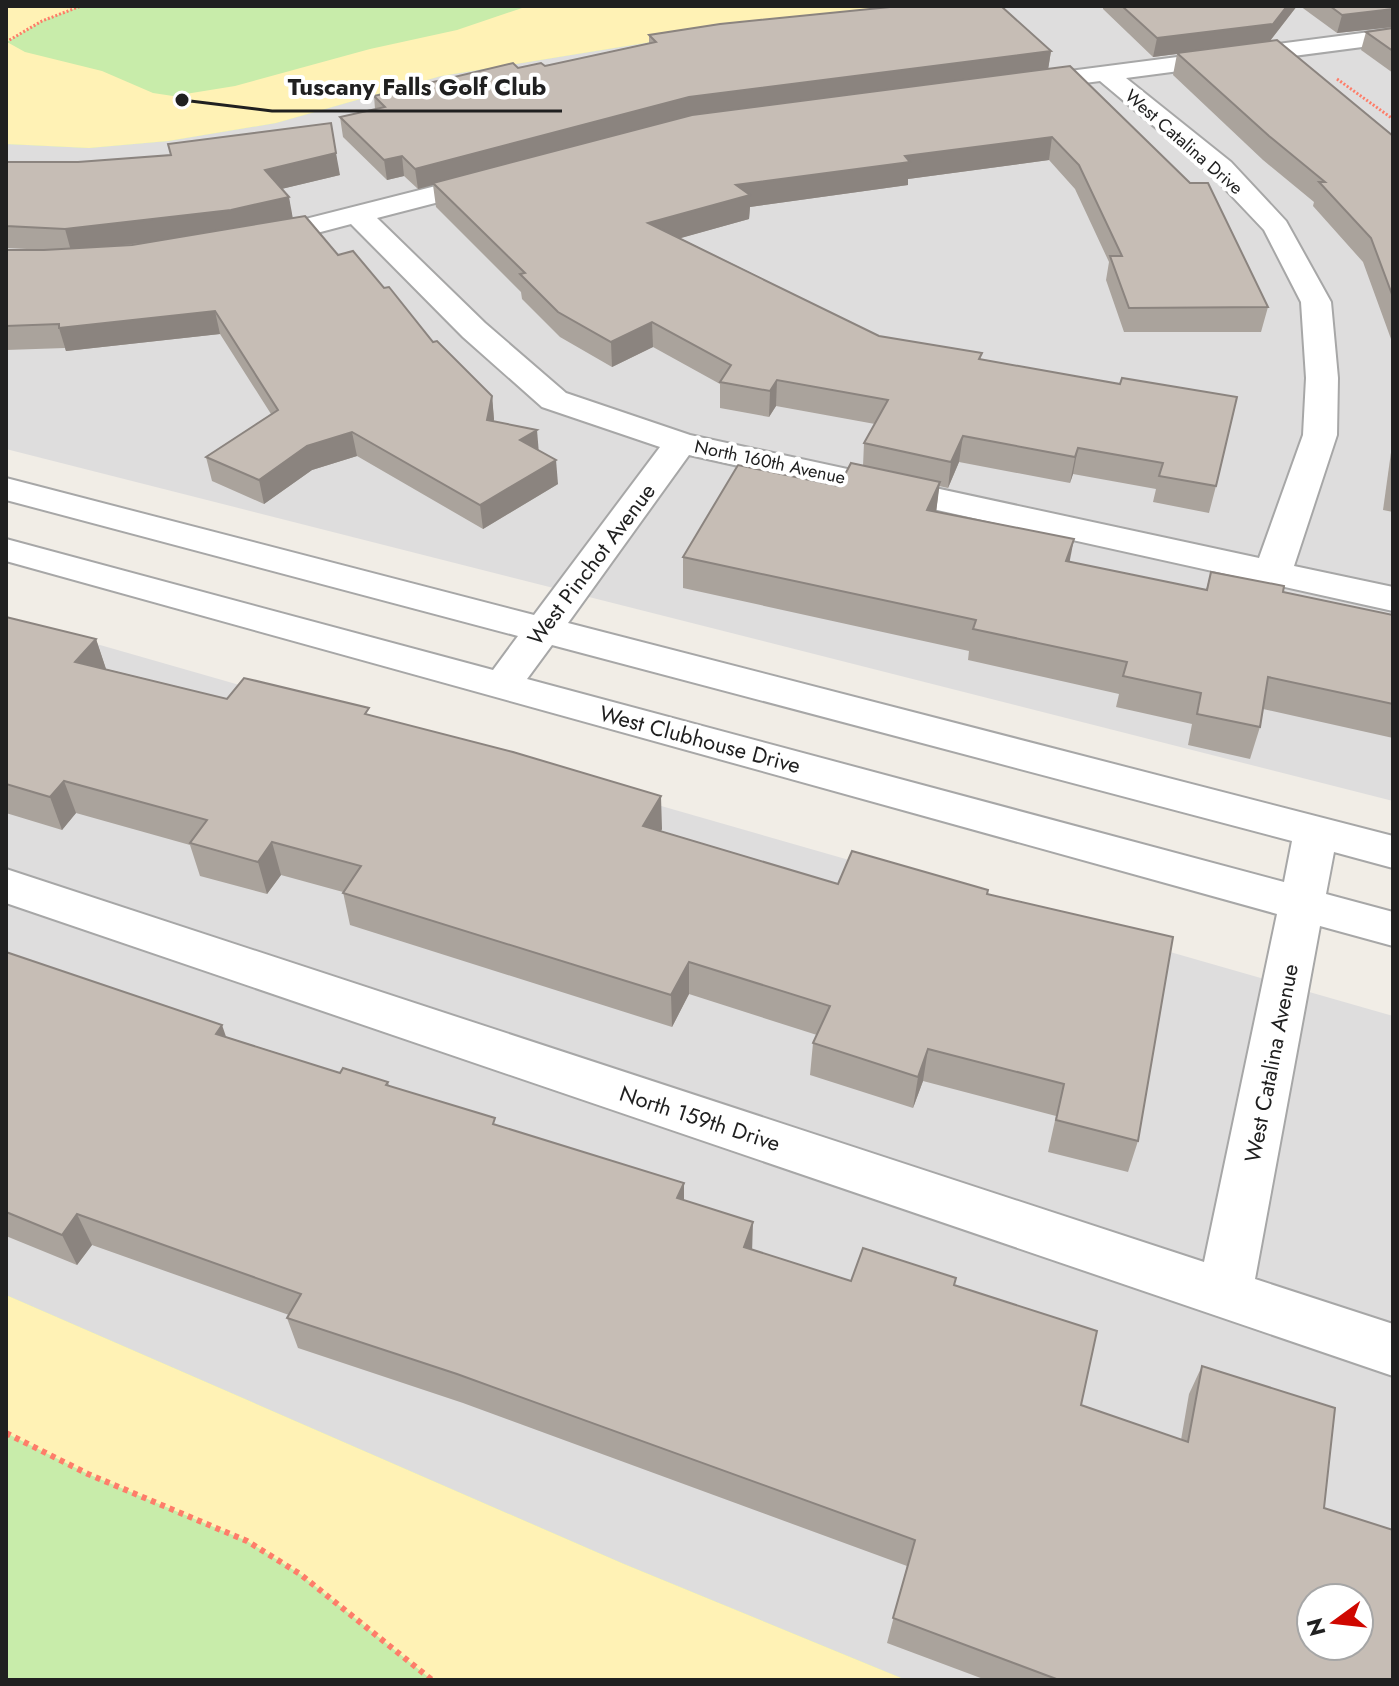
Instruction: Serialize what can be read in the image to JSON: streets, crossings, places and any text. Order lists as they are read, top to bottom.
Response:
{
  "streets": {
    "street": [
      "West Catalina Drive",
      "North 160th Avenue",
      "West Pinchot Avenue",
      "West Clubhouse Drive",
      "West Catalina Avenue",
      "North 159th Drive"
    ]
  },
  "crossings": [
    ["West Catalina Drive", "North 160th Avenue"],
    ["North 160th Avenue", "West Pinchot Avenue"],
    ["West Pinchot Avenue", "West Clubhouse Drive"],
    ["West Clubhouse Drive", "West Catalina Avenue"],
    ["West Catalina Avenue", "North 159th Drive"]
  ],
  "places": ["Tuscany Falls Golf Club"],
  "north": "left"
}
